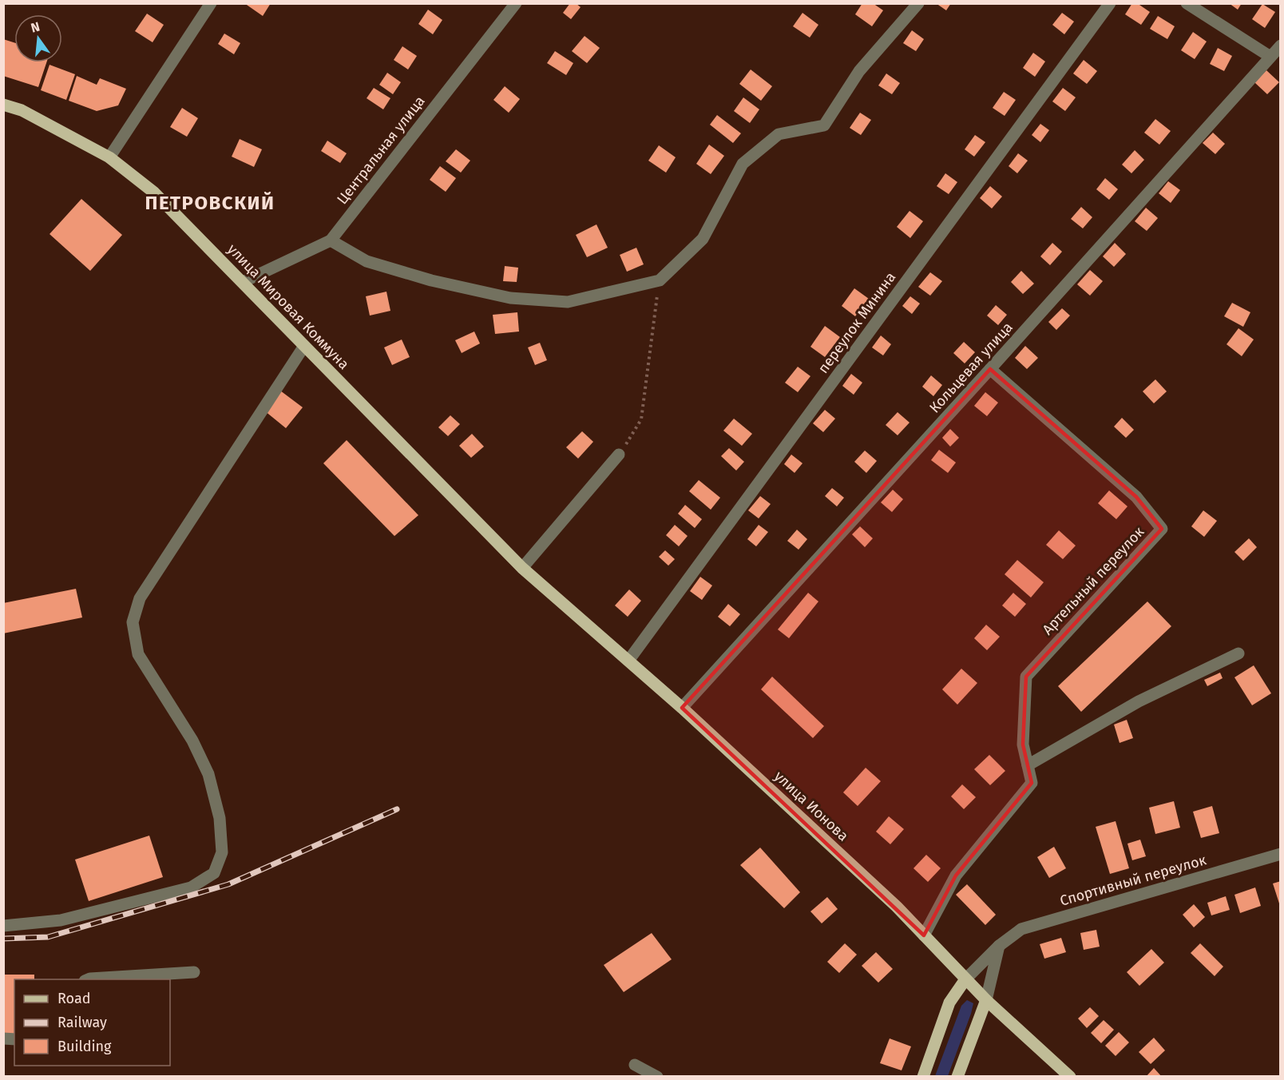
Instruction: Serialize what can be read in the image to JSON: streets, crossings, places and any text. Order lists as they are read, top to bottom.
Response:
{
  "streets": {
    "main road": ["улица Мировая Коммуна", "улица Ионова"],
    "street": [
      "Центральная улица",
      "переулок Минина",
      "Кольцевая улица",
      "Артельный переулок",
      "Спортивный переулок"
    ]
  },
  "crossings": [
    ["Центральная улица", "улица Мировая Коммуна"],
    ["улица Мировая Коммуна", "улица Ионова"],
    ["переулок Минина", "улица Ионова"],
    ["Кольцевая улица", "Артельный переулок"],
    ["Кольцевая улица", "улица Ионова"],
    ["Артельный переулок", "улица Ионова"],
    ["улица Ионова", "Спортивный переулок"]
  ],
  "districts": ["ПЕТРОВСКИЙ"],
  "legend": ["Road", "Railway", "Building"],
  "north": "top"
}
